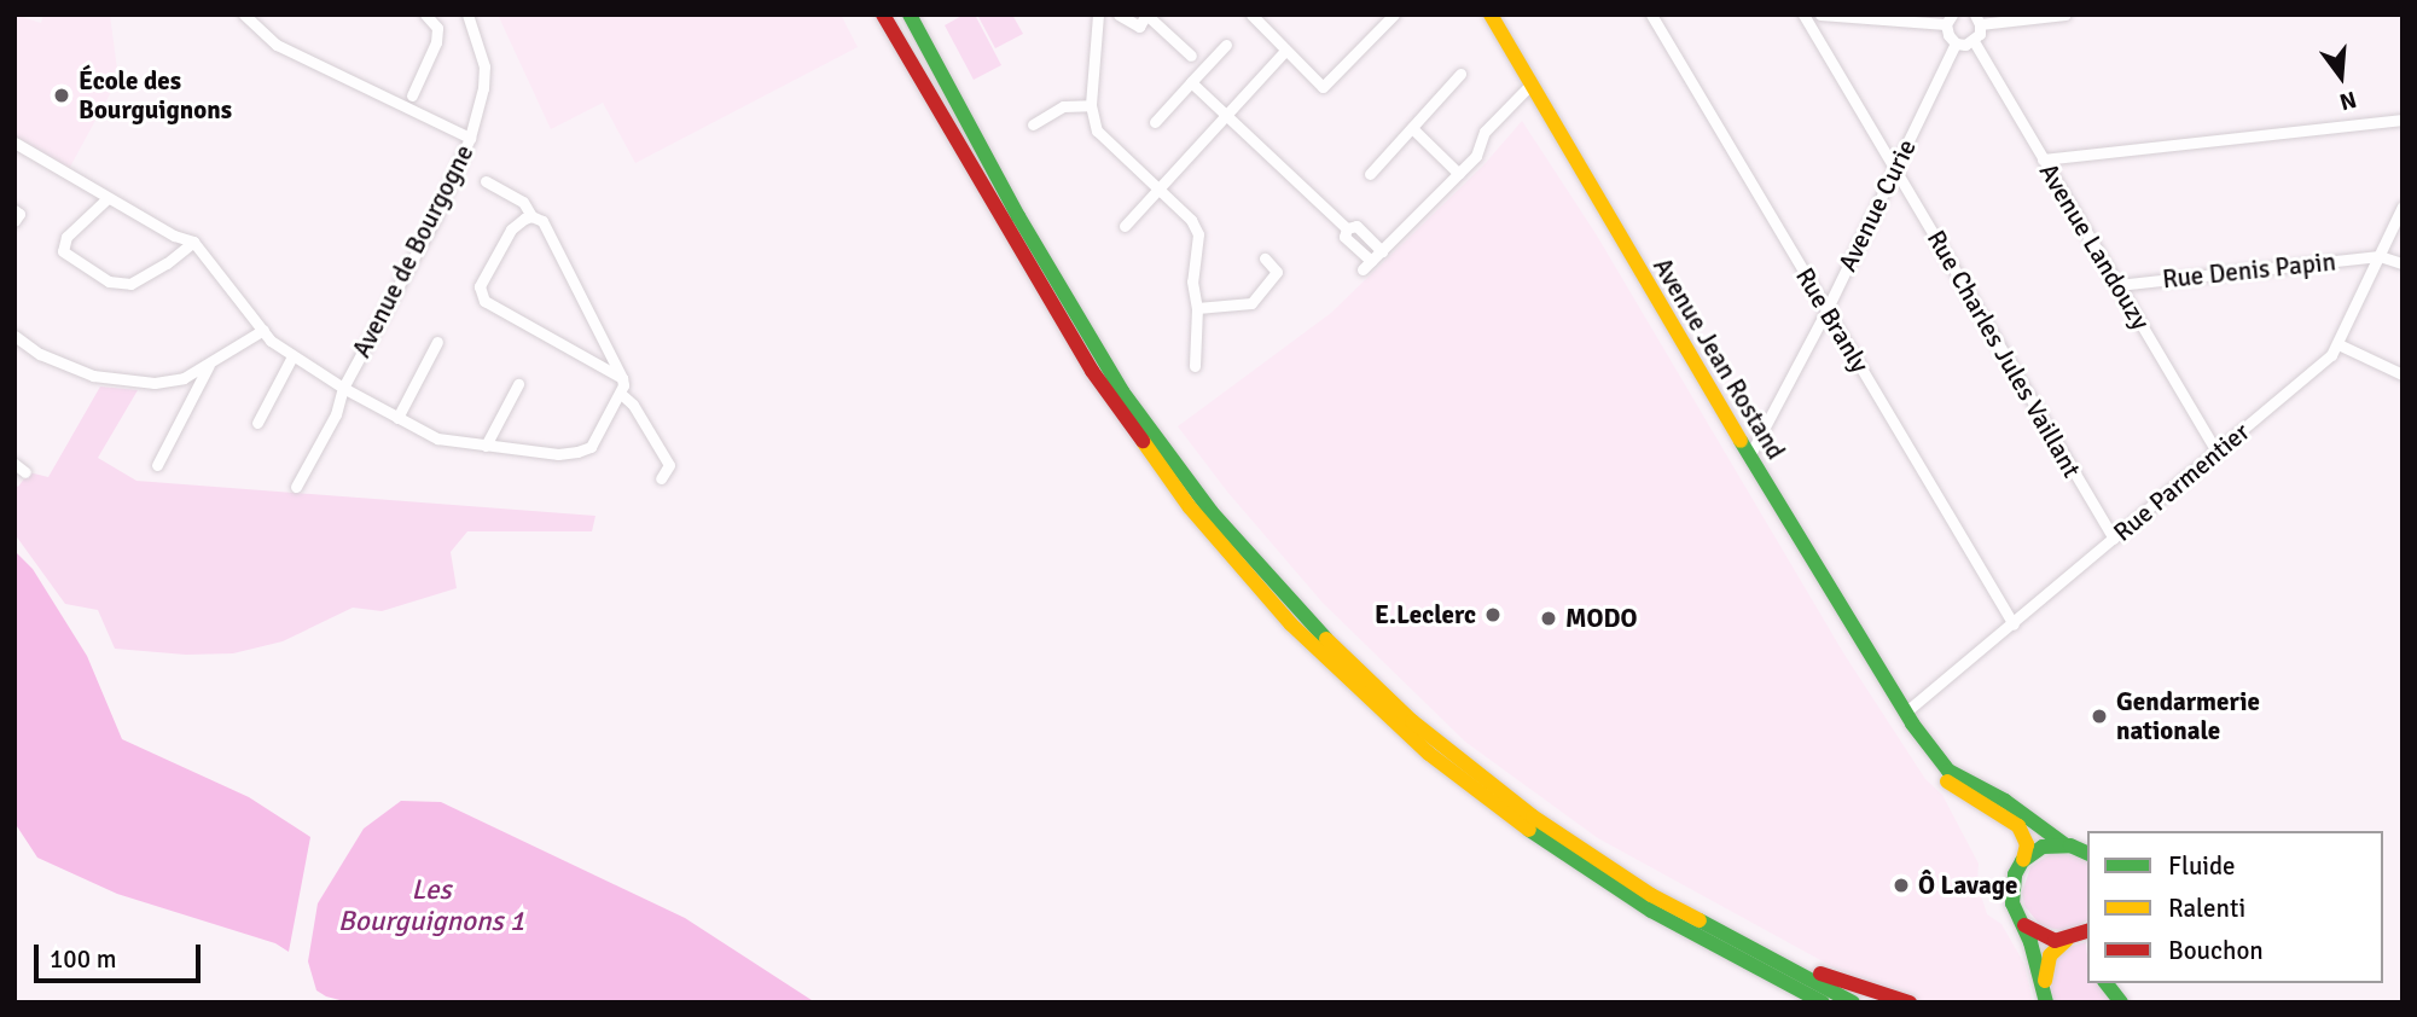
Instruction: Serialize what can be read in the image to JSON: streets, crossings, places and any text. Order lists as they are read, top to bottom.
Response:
{
  "streets": {
    "main road": ["Avenue Jean Rostand"],
    "street": [
      "Avenue Curie",
      "Avenue Landouzy",
      "Avenue de Bourgogne",
      "Rue Denis Papin",
      "Rue Branly",
      "Rue Charles Jules Vaillant",
      "Rue Parmentier"
    ]
  },
  "crossings": [
    ["Avenue Curie", "Rue Branly"],
    ["Avenue Curie", "Rue Charles Jules Vaillant"],
    ["Avenue Curie", "Avenue Jean Rostand"],
    ["Avenue Landouzy", "Rue Denis Papin"],
    ["Avenue Landouzy", "Rue Parmentier"],
    ["Rue Denis Papin", "Rue Parmentier"],
    ["Rue Branly", "Rue Parmentier"],
    ["Rue Charles Jules Vaillant", "Rue Parmentier"],
    ["Avenue Jean Rostand", "Rue Parmentier"]
  ],
  "water": ["Les Bourguignons 1"],
  "places": [
    "École des Bourguignons",
    "E.Leclerc",
    "MODO",
    "Gendarmerie nationale",
    "Ô Lavage"
  ],
  "legend": ["Fluide", "Ralenti", "Bouchon"],
  "scale_bar": "100 m",
  "north": "bottom"
}
